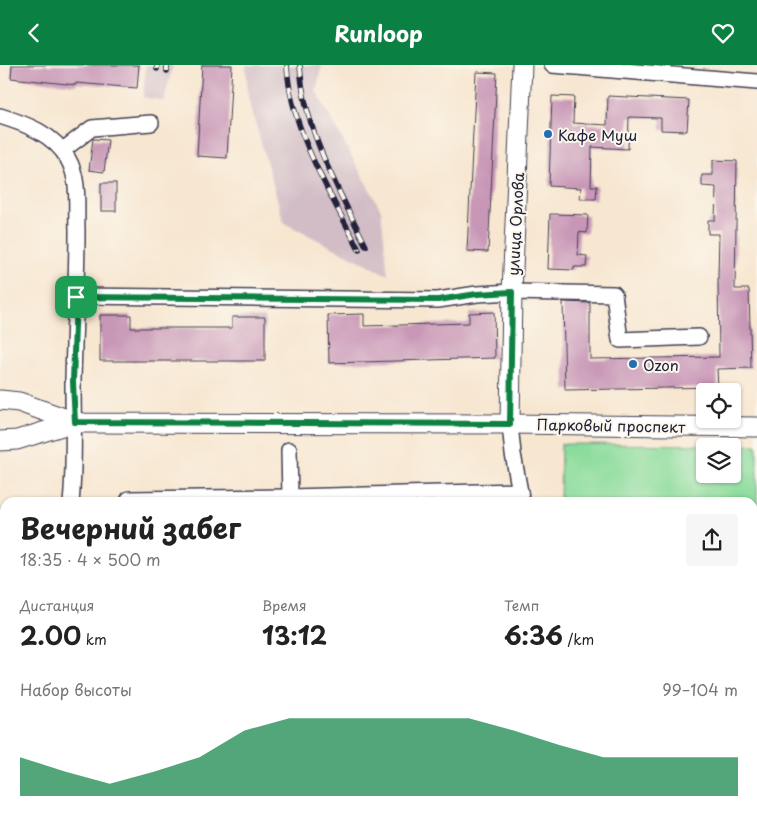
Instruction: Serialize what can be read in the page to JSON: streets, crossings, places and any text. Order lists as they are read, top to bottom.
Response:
{
  "streets": {
    "main road": ["улица Орлова", "Парковый проспект"]
  },
  "crossings": [
    ["улица Орлова", "Парковый проспект"]
  ],
  "places": ["Кафе Муш", "Ozon"],
  "page": {
    "header": "Runloop",
    "heading": ["Вечерний забег", "18:35 · 4 × 500 m"],
    "stats": [
      ["Дистанция", "2.00 km"],
      ["Время", "13:12"],
      ["Темп", "6:36 /km"]
    ],
    "chart": ["Набор высоты", "99–104 m"]
  }
}
